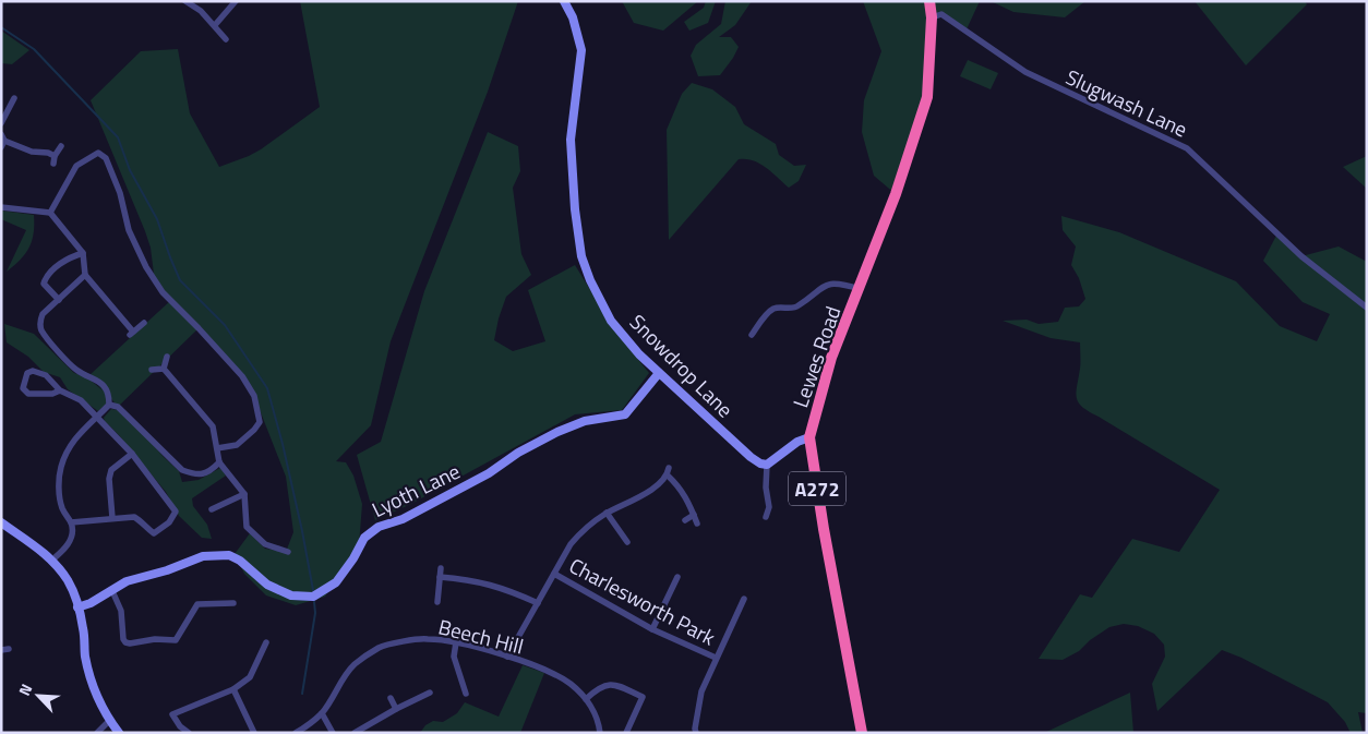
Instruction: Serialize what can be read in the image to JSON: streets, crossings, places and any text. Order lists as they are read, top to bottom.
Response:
{
  "streets": {
    "highway": ["Lewes Road", "A272"],
    "street": [
      "Slugwash Lane",
      "Snowdrop Lane",
      "Lyoth Lane",
      "Charlesworth Park",
      "Beech Hill"
    ]
  },
  "crossings": [
    ["Slugwash Lane", "Lewes Road"],
    ["Snowdrop Lane", "Lyoth Lane"]
  ],
  "north": "top left"
}
